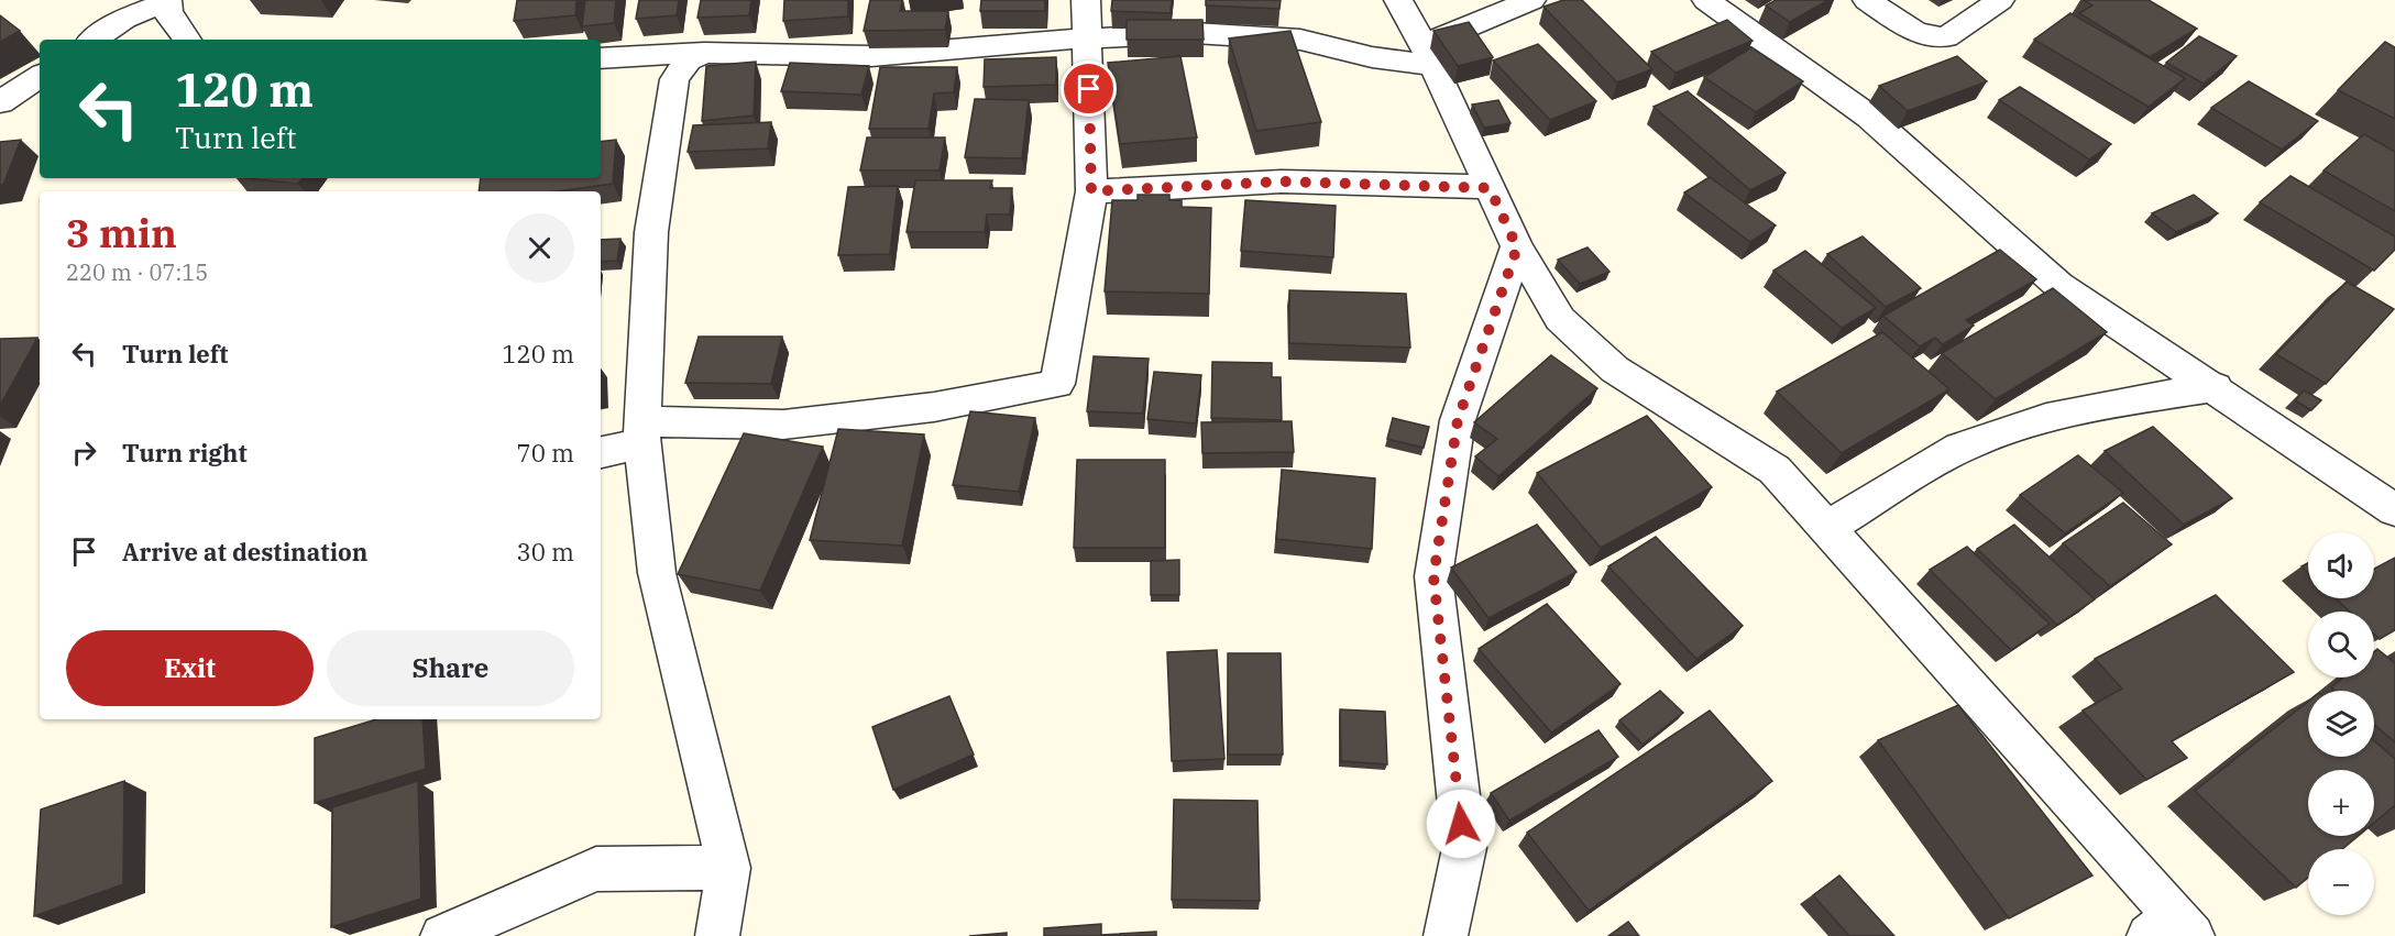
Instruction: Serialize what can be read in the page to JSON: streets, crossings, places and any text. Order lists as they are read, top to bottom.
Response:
{
  "page": {
    "turn": ["120 m", "Turn left"],
    "heading": ["3 min", "220 m · 07:15"],
    "list": [
      {
        "name": "Turn left",
        "value": "120 m"
      },
      {
        "name": "Turn right",
        "value": "70 m"
      },
      {
        "name": "Arrive at destination",
        "value": "30 m"
      }
    ],
    "map_buttons": ["+", "−"],
    "buttons": ["Exit", "Share"]
  }
}
